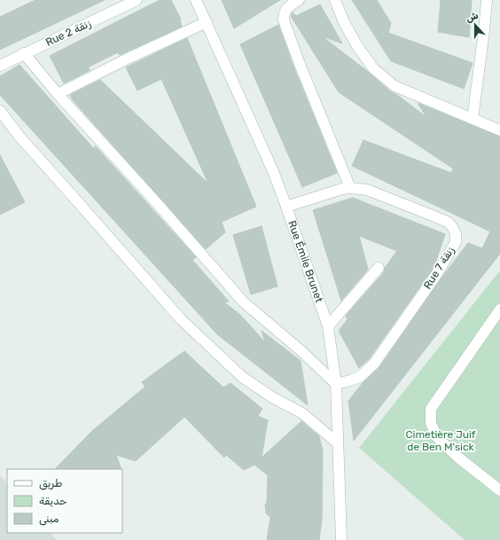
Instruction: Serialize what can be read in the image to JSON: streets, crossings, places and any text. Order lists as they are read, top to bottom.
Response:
{
  "streets": {
    "street": ["Rue 2 زنقة", "Rue Émile Brunet", "Rue 7 زنقة"]
  },
  "crossings": [
    ["Rue Émile Brunet", "Rue 7 زنقة"]
  ],
  "parks": ["Cimetière Juif de Ben M'sick"],
  "legend": ["طريق", "حديقة", "مبنى"],
  "north": "top"
}
